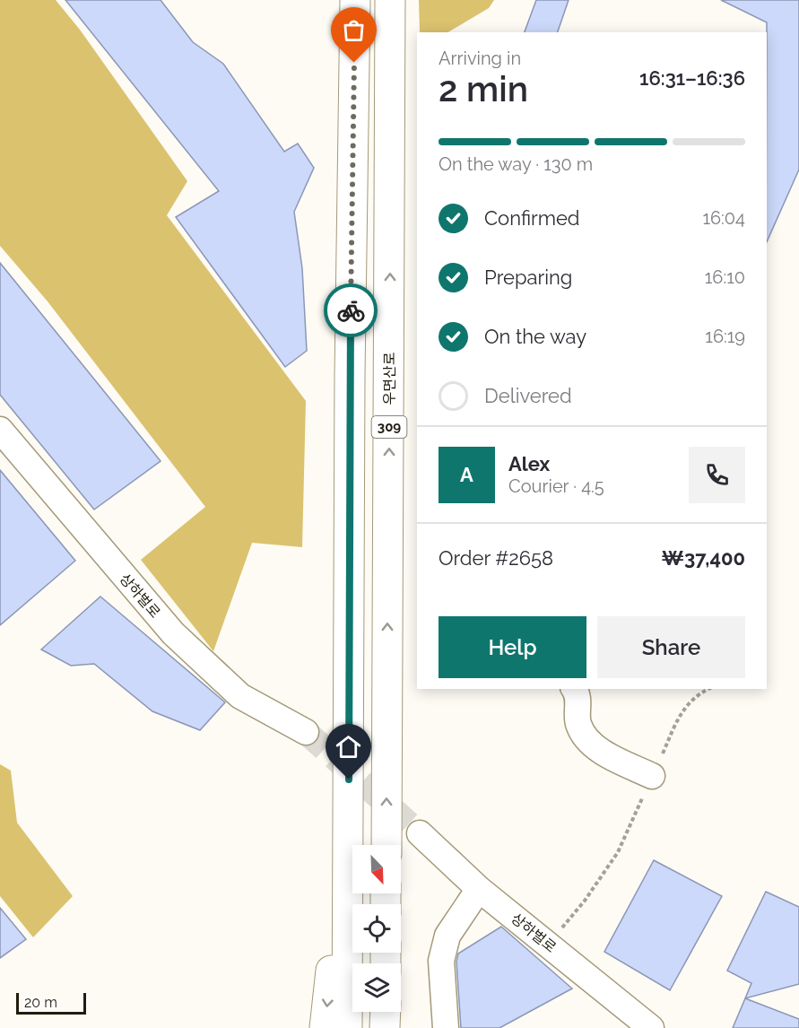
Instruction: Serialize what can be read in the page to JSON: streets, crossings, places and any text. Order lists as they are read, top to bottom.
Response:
{
  "streets": {
    "highway": ["우면산로", "309"],
    "street": ["상하벌로"]
  },
  "scale_bar": "20 m",
  "north": "bottom right",
  "page": {
    "heading": ["2 min", "Arriving in", "16:31–16:36"],
    "panel": [
      "Alex",
      "Courier · 4.5",
      "Order #2658",
      "₩37,400"
    ],
    "bar": "On the way · 130 m",
    "list": [
      ["Confirmed", "16:04"],
      ["Preparing", "16:10"],
      ["On the way", "16:19"],
      "Delivered"
    ],
    "round": "A",
    "buttons": ["Help", "Share"],
    "scale": "20 m"
  }
}
